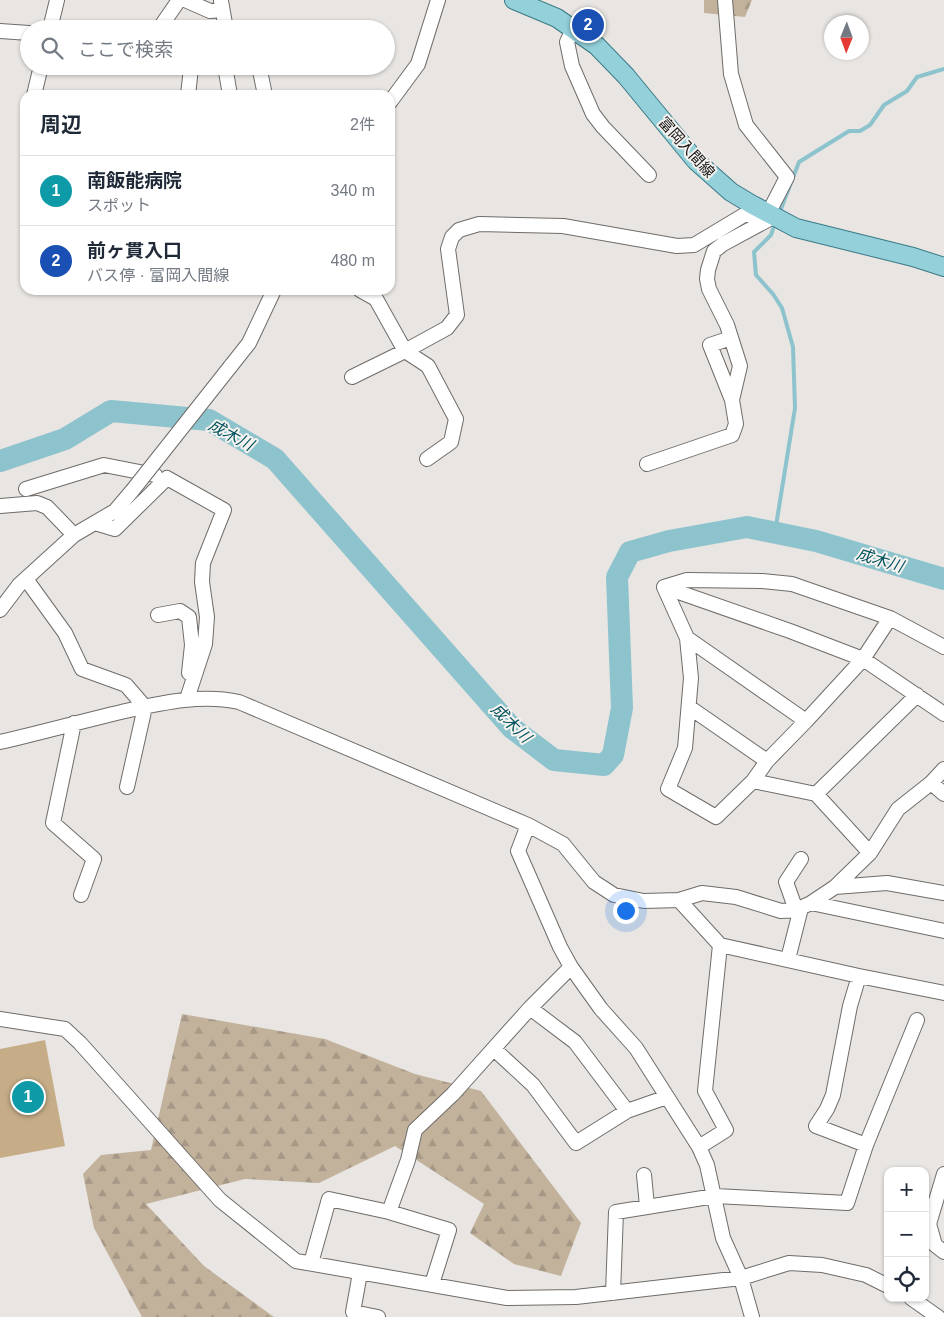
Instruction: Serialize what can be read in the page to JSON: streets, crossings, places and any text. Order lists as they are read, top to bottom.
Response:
{
  "streets": {
    "main road": ["富岡入間線"]
  },
  "water": ["成木川"],
  "north": "bottom",
  "page": {
    "pins": ["2", "1"],
    "search": "ここで検索",
    "heading": ["周辺", "2件"],
    "list": [
      {
        "mark": "1",
        "name": "南飯能病院",
        "note": "スポット",
        "value": "340 m"
      },
      {
        "mark": "2",
        "name": "前ヶ貫入口",
        "note": "バス停 · 富岡入間線",
        "value": "480 m"
      }
    ],
    "map_buttons": ["+", "−"]
  }
}
